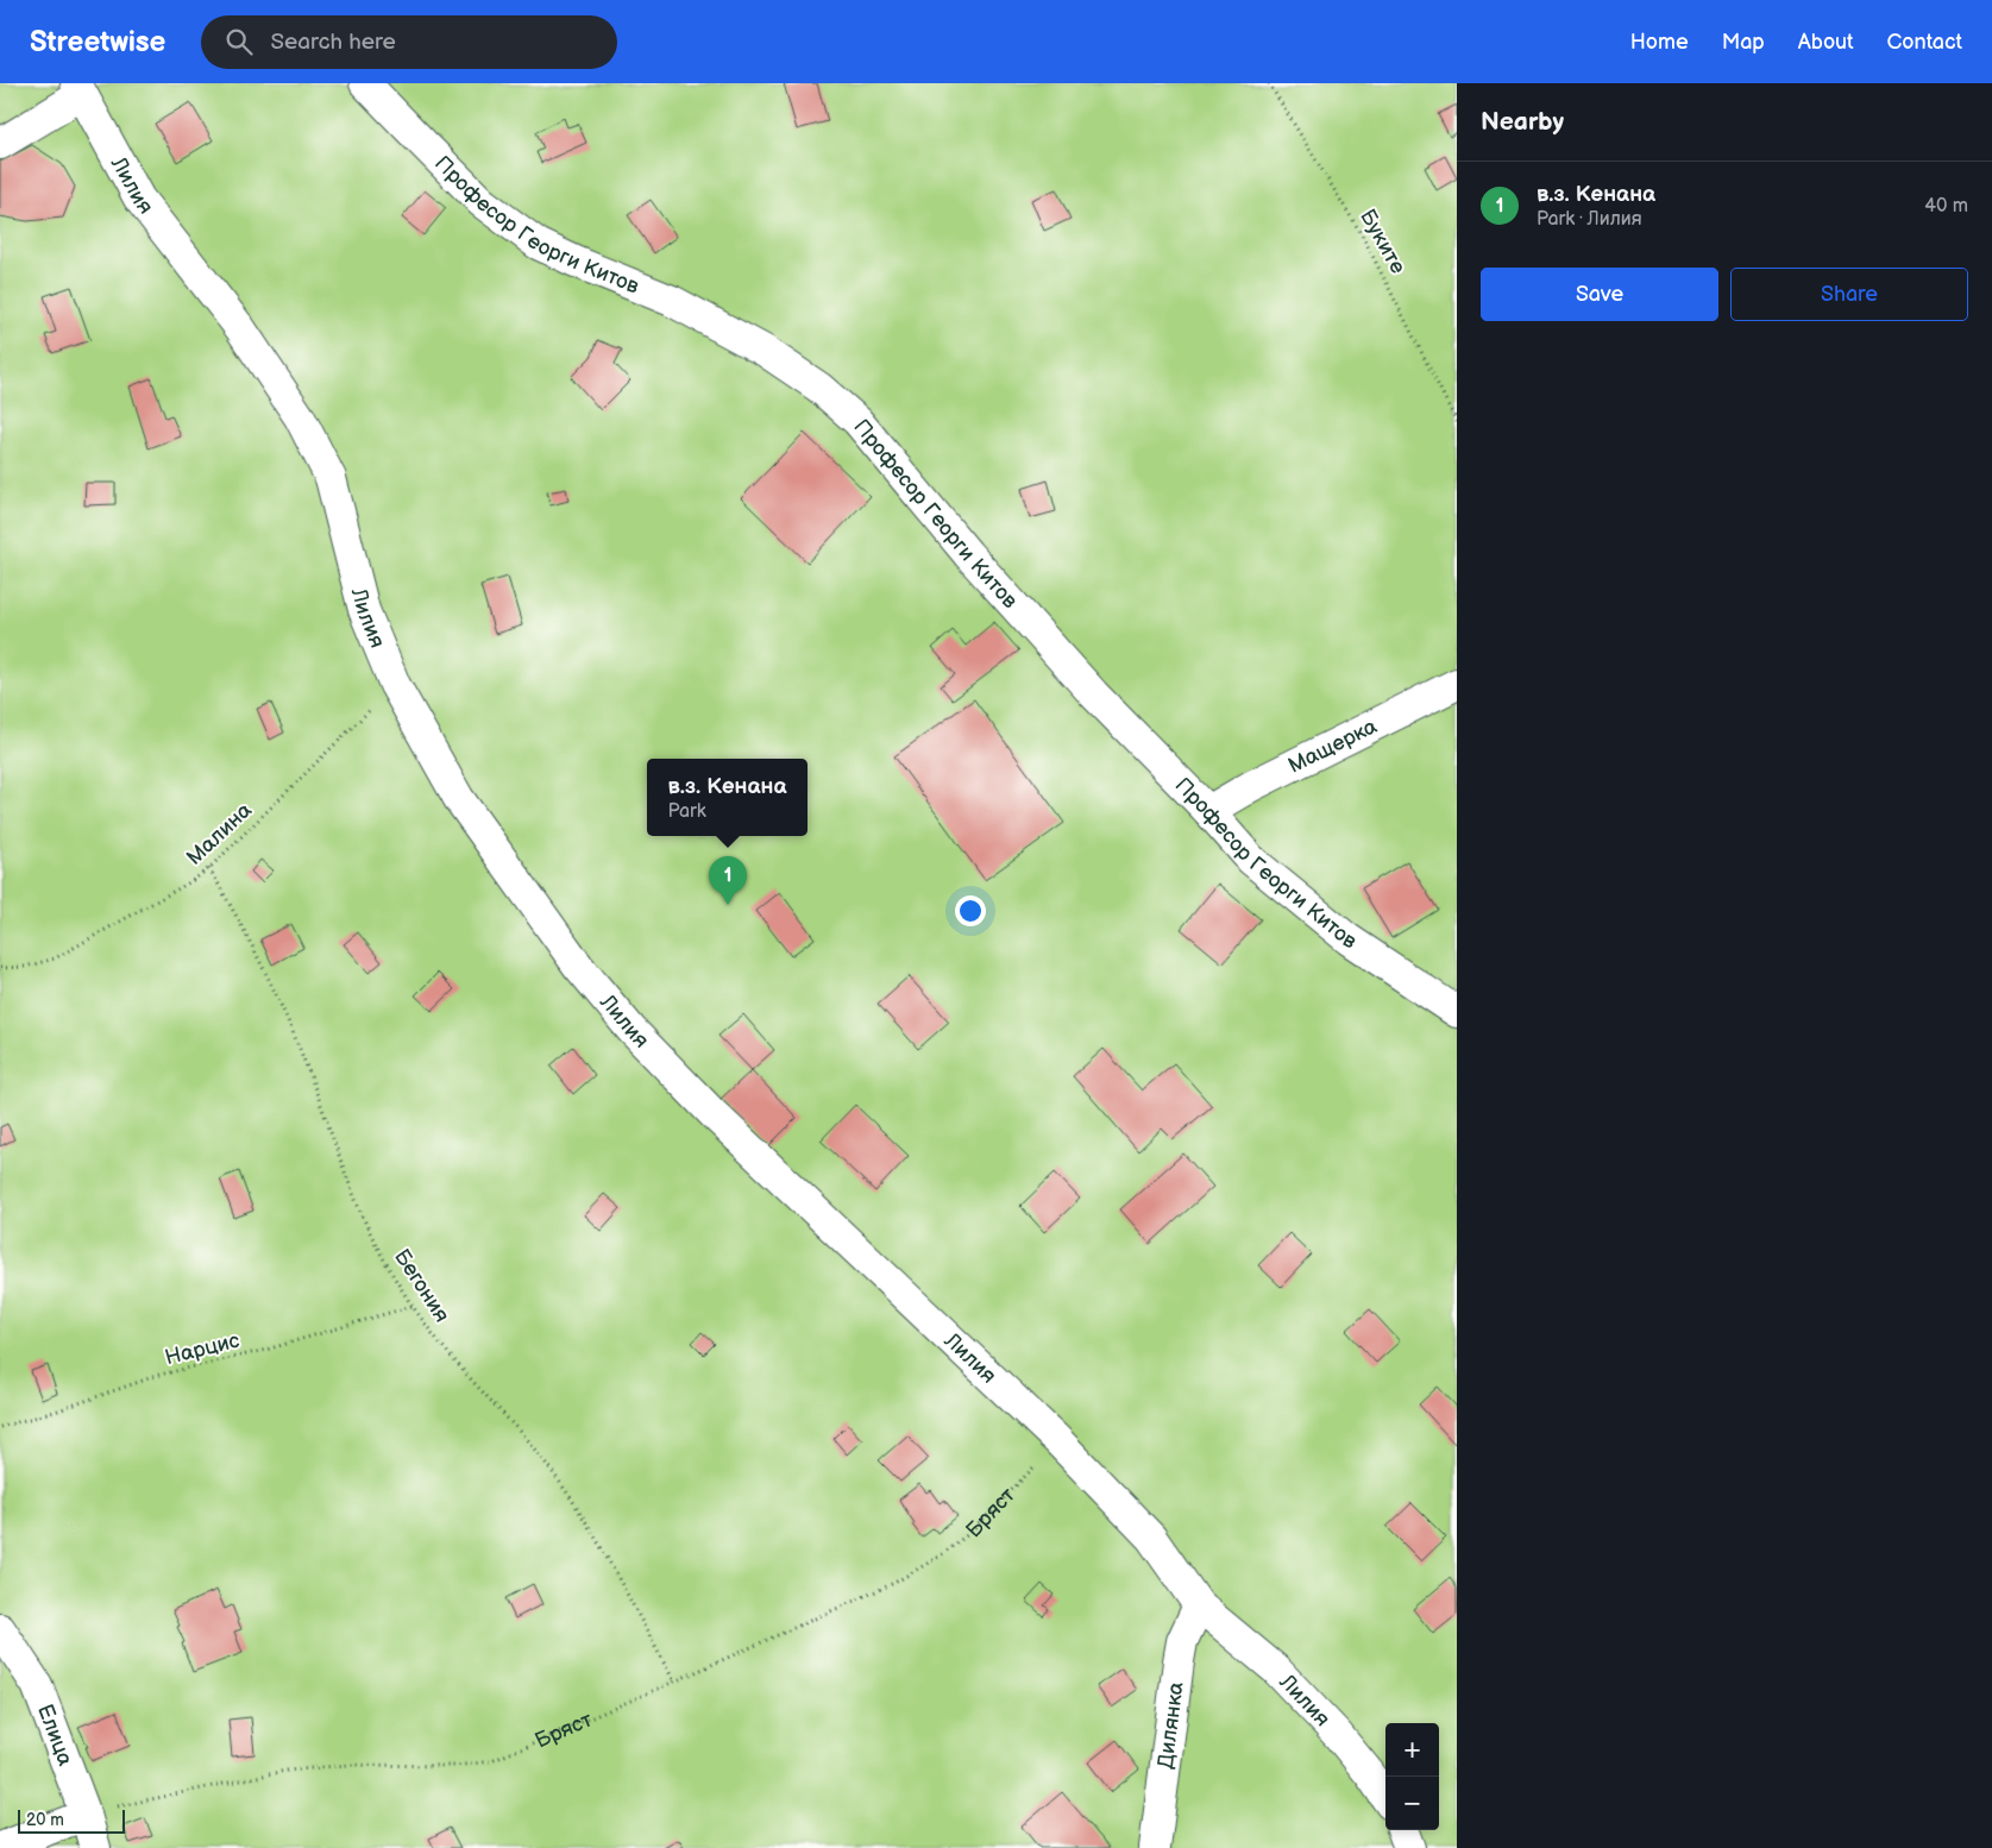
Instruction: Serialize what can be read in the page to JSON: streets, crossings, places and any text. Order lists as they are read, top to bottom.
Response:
{
  "streets": {
    "street": [
      "Лилия",
      "Професор Георги Китов",
      "Мащерка",
      "Дилянка",
      "Елица"
    ],
    "path": [
      "Буките",
      "Малина",
      "Бегония",
      "Нарцис",
      "Бряст"
    ]
  },
  "crossings": [
    ["Лилия", "Малина"],
    ["Лилия", "Бряст"],
    ["Лилия", "Дилянка"],
    ["Професор Георги Китов", "Мащерка"],
    ["Малина", "Бегония"],
    ["Бегония", "Нарцис"],
    ["Бегония", "Бряст"],
    ["Бряст", "Елица"]
  ],
  "scale_bar": "20 m",
  "page": {
    "header": "Streetwise",
    "search": "Search here",
    "nav": [
      "Home",
      "Map",
      "About",
      "Contact"
    ],
    "heading": "Nearby",
    "list": [
      {
        "mark": "1",
        "name": "в.з. Кенана",
        "note": "Park · Лилия",
        "value": "40 m"
      }
    ],
    "buttons": ["Save", "Share"],
    "popup": ["в.з. Кенана", "Park"],
    "pins": "1",
    "map_buttons": ["+", "−"],
    "scale": "20 m"
  }
}
